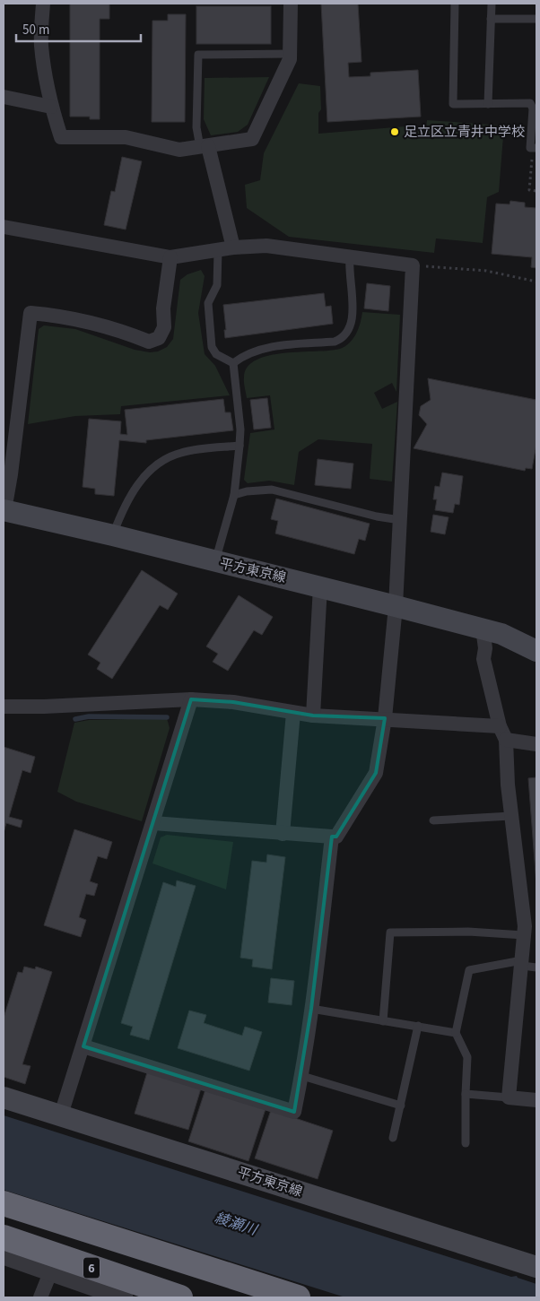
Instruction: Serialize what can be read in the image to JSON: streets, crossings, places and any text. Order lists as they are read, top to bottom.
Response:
{
  "streets": {
    "highway": ["6"],
    "main road": ["平方東京線"]
  },
  "water": ["綾瀬川"],
  "places": ["足立区立青井中学校"],
  "scale_bar": "50 m"
}
